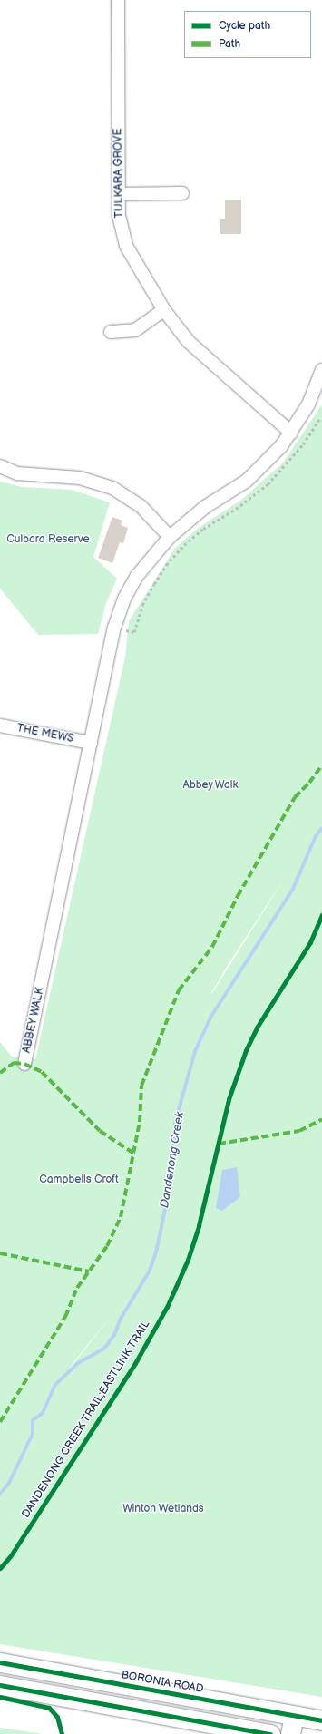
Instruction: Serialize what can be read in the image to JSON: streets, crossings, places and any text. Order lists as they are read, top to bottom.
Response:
{
  "streets": {
    "main road": ["BORONIA ROAD"],
    "street": ["TULKARA GROVE", "THE MEWS", "ABBEY WALK"],
    "cycle path": ["DANDENONG CREEK TRAIL;EASTLINK TRAIL"]
  },
  "crossings": [
    ["TULKARA GROVE", "ABBEY WALK"],
    ["THE MEWS", "ABBEY WALK"]
  ],
  "water": ["Dandenong Creek"],
  "parks": [
    "Culbara Reserve",
    "Abbey Walk",
    "Campbells Croft",
    "Winton Wetlands"
  ],
  "legend": ["Cycle path", "Path"]
}
